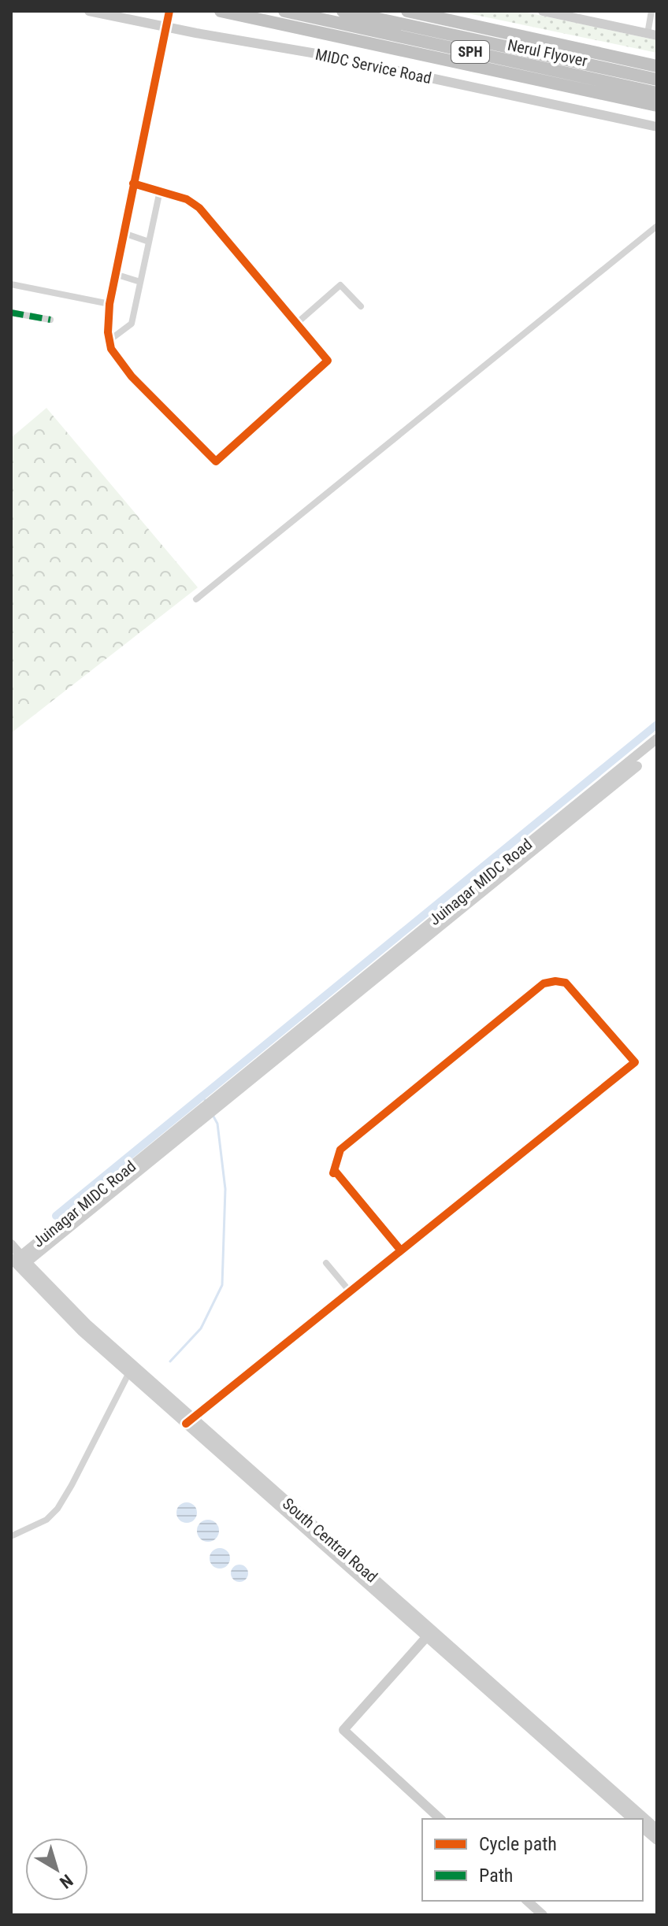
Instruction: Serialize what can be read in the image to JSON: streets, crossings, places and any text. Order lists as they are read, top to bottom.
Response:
{
  "streets": {
    "highway": ["SPH", "Nerul Flyover"],
    "street": ["MIDC Service Road", "Juinagar MIDC Road", "South Central Road"]
  },
  "crossings": [
    ["Juinagar MIDC Road", "South Central Road"]
  ],
  "legend": ["Cycle path", "Path"],
  "north": "bottom right"
}
